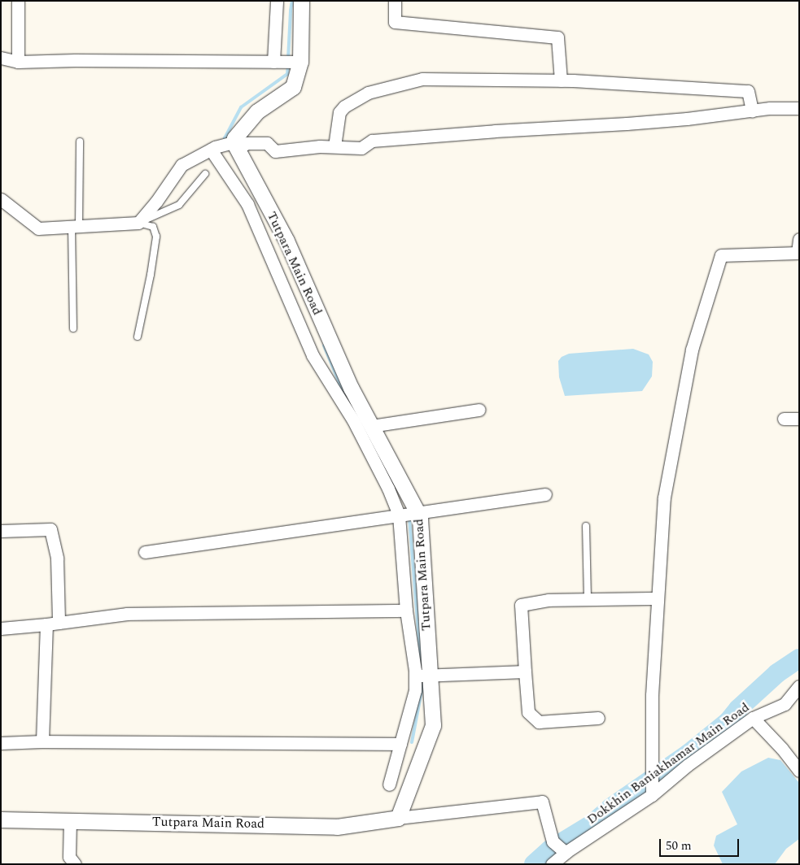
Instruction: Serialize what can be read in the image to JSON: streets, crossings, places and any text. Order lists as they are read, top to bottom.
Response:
{
  "streets": {
    "street": ["Tutpara Main Road", "Dokkhin Baniakhamar Main Road"]
  },
  "scale_bar": "50 m"
}
